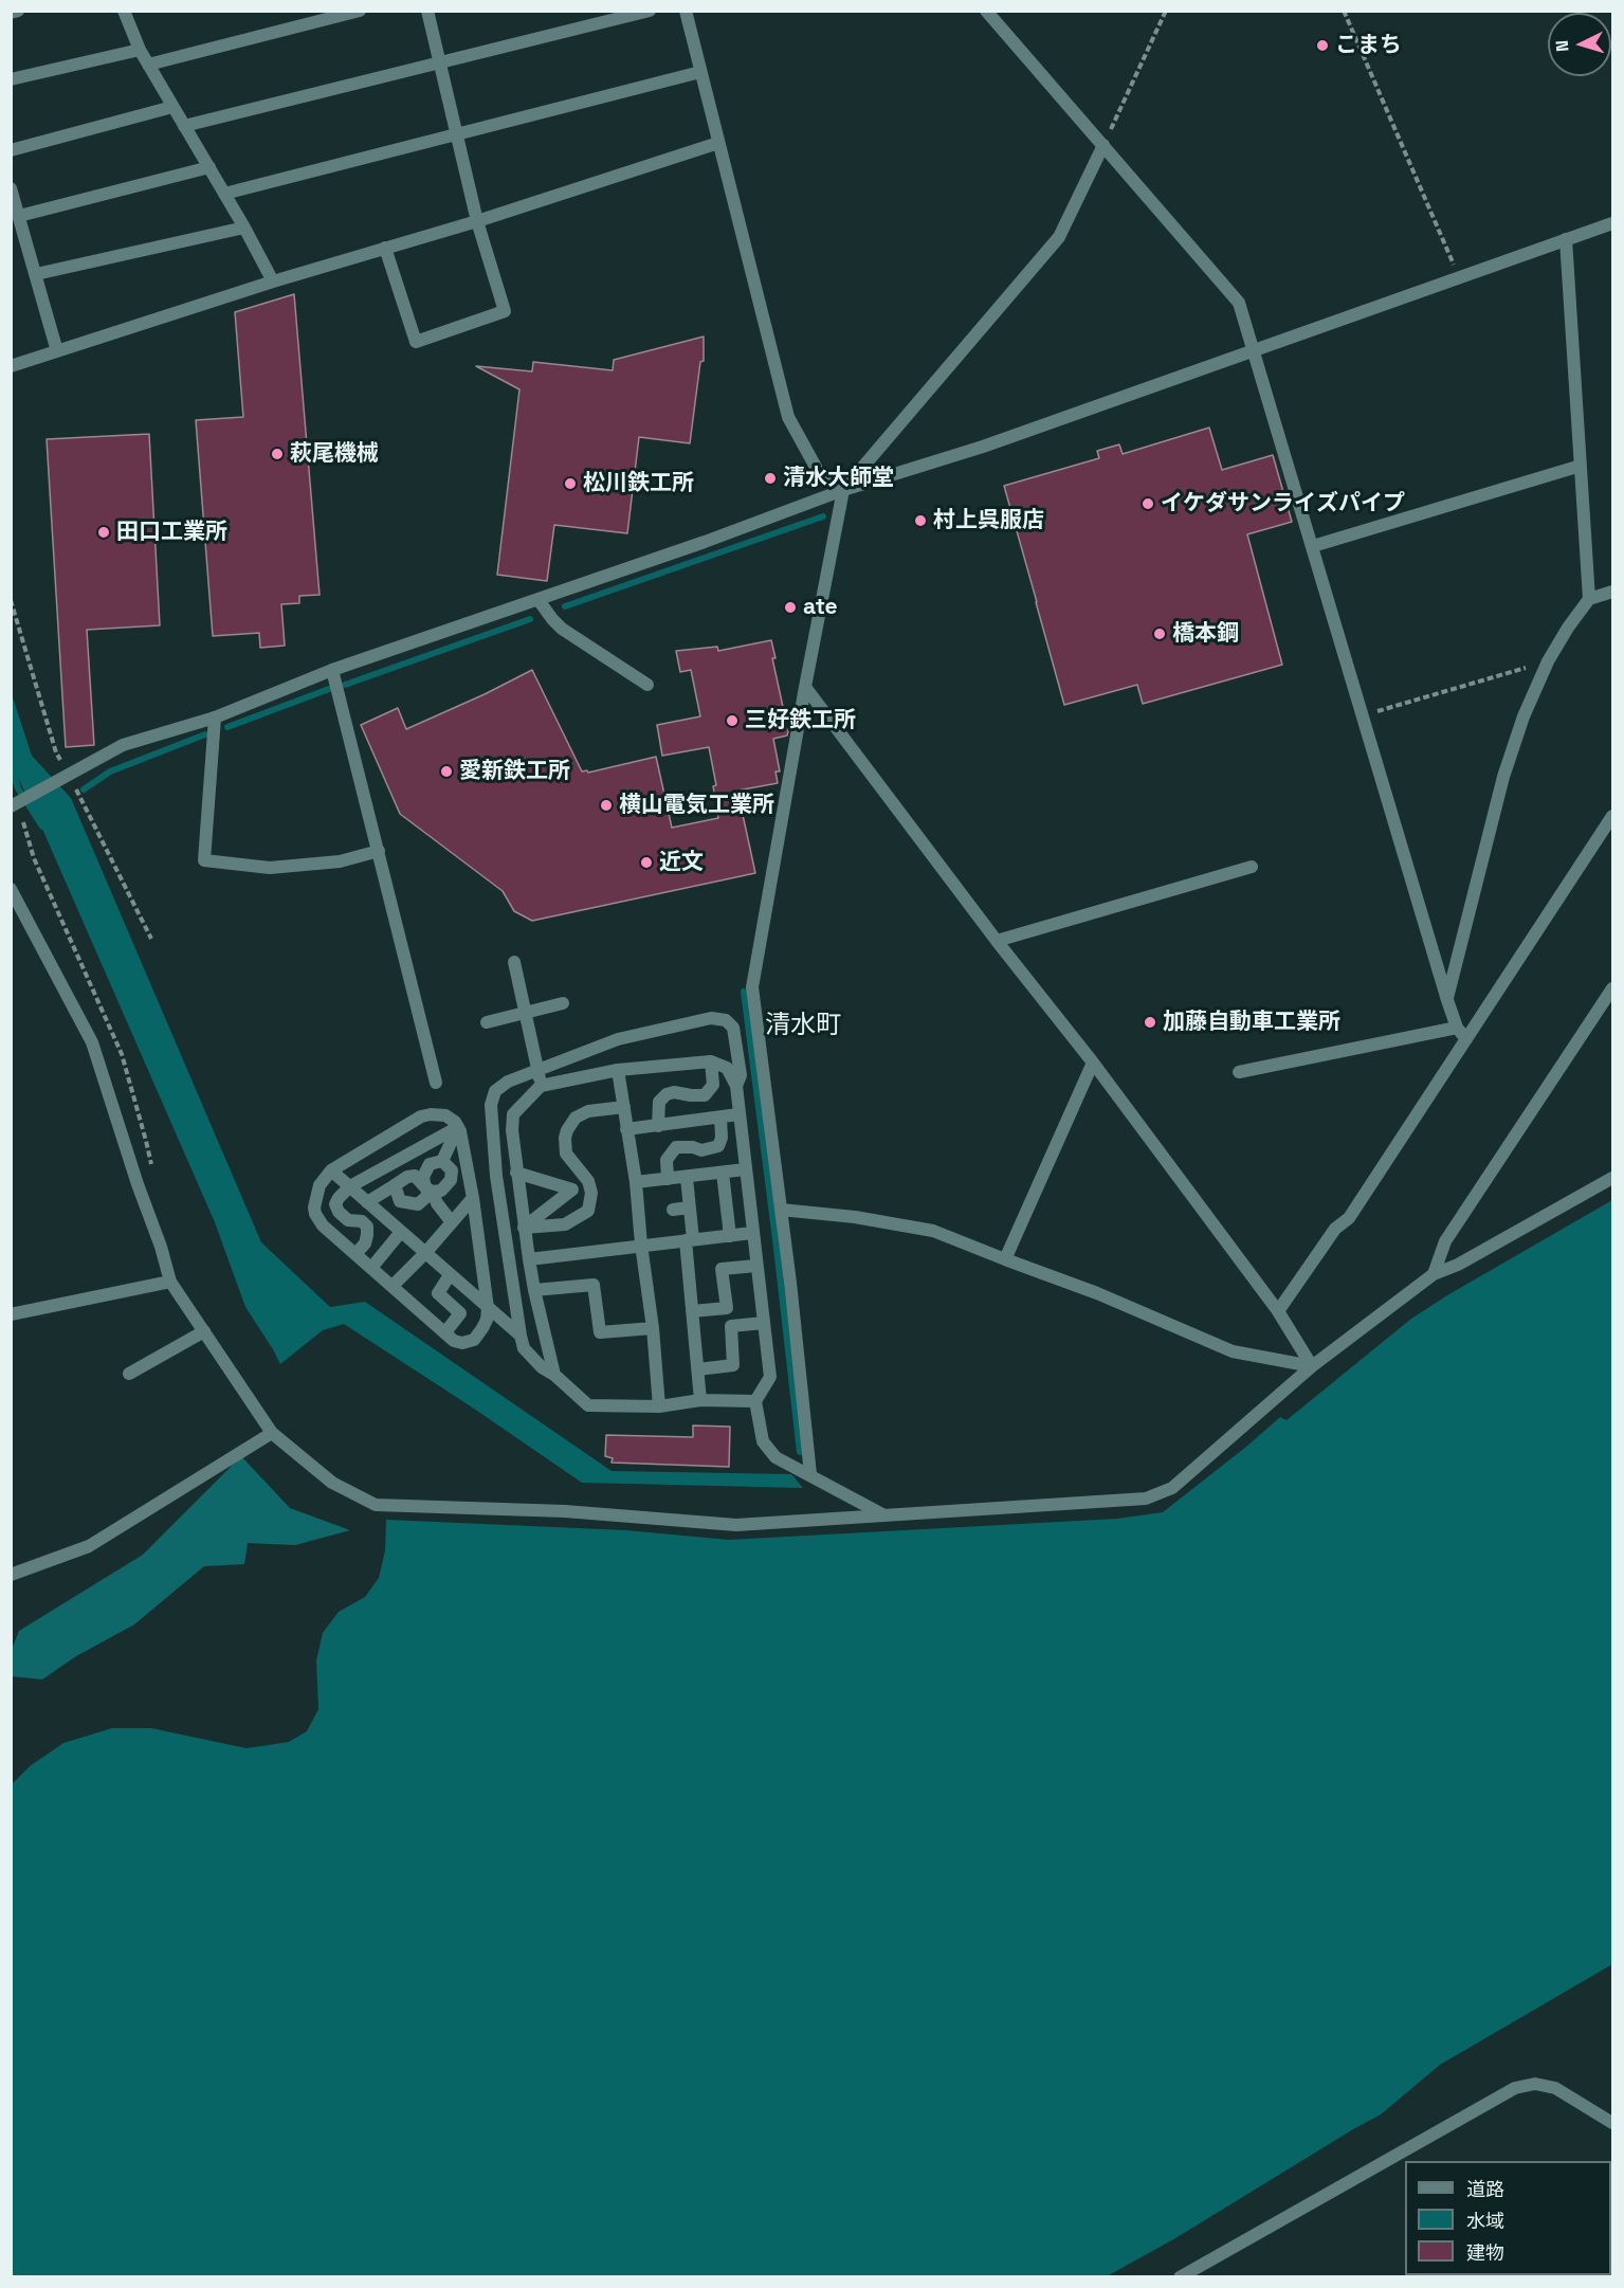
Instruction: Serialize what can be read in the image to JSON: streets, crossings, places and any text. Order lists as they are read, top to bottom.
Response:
{
  "districts": ["清水町"],
  "places": [
    "こまち",
    "萩尾機械",
    "清水大師堂",
    "松川鉄工所",
    "イケダサンライズパイプ",
    "村上呉服店",
    "田口工業所",
    "ate",
    "橋本鋼",
    "三好鉄工所",
    "愛新鉄工所",
    "横山電気工業所",
    "近文",
    "加藤自動車工業所"
  ],
  "legend": ["道路", "水域", "建物"],
  "north": "left"
}
